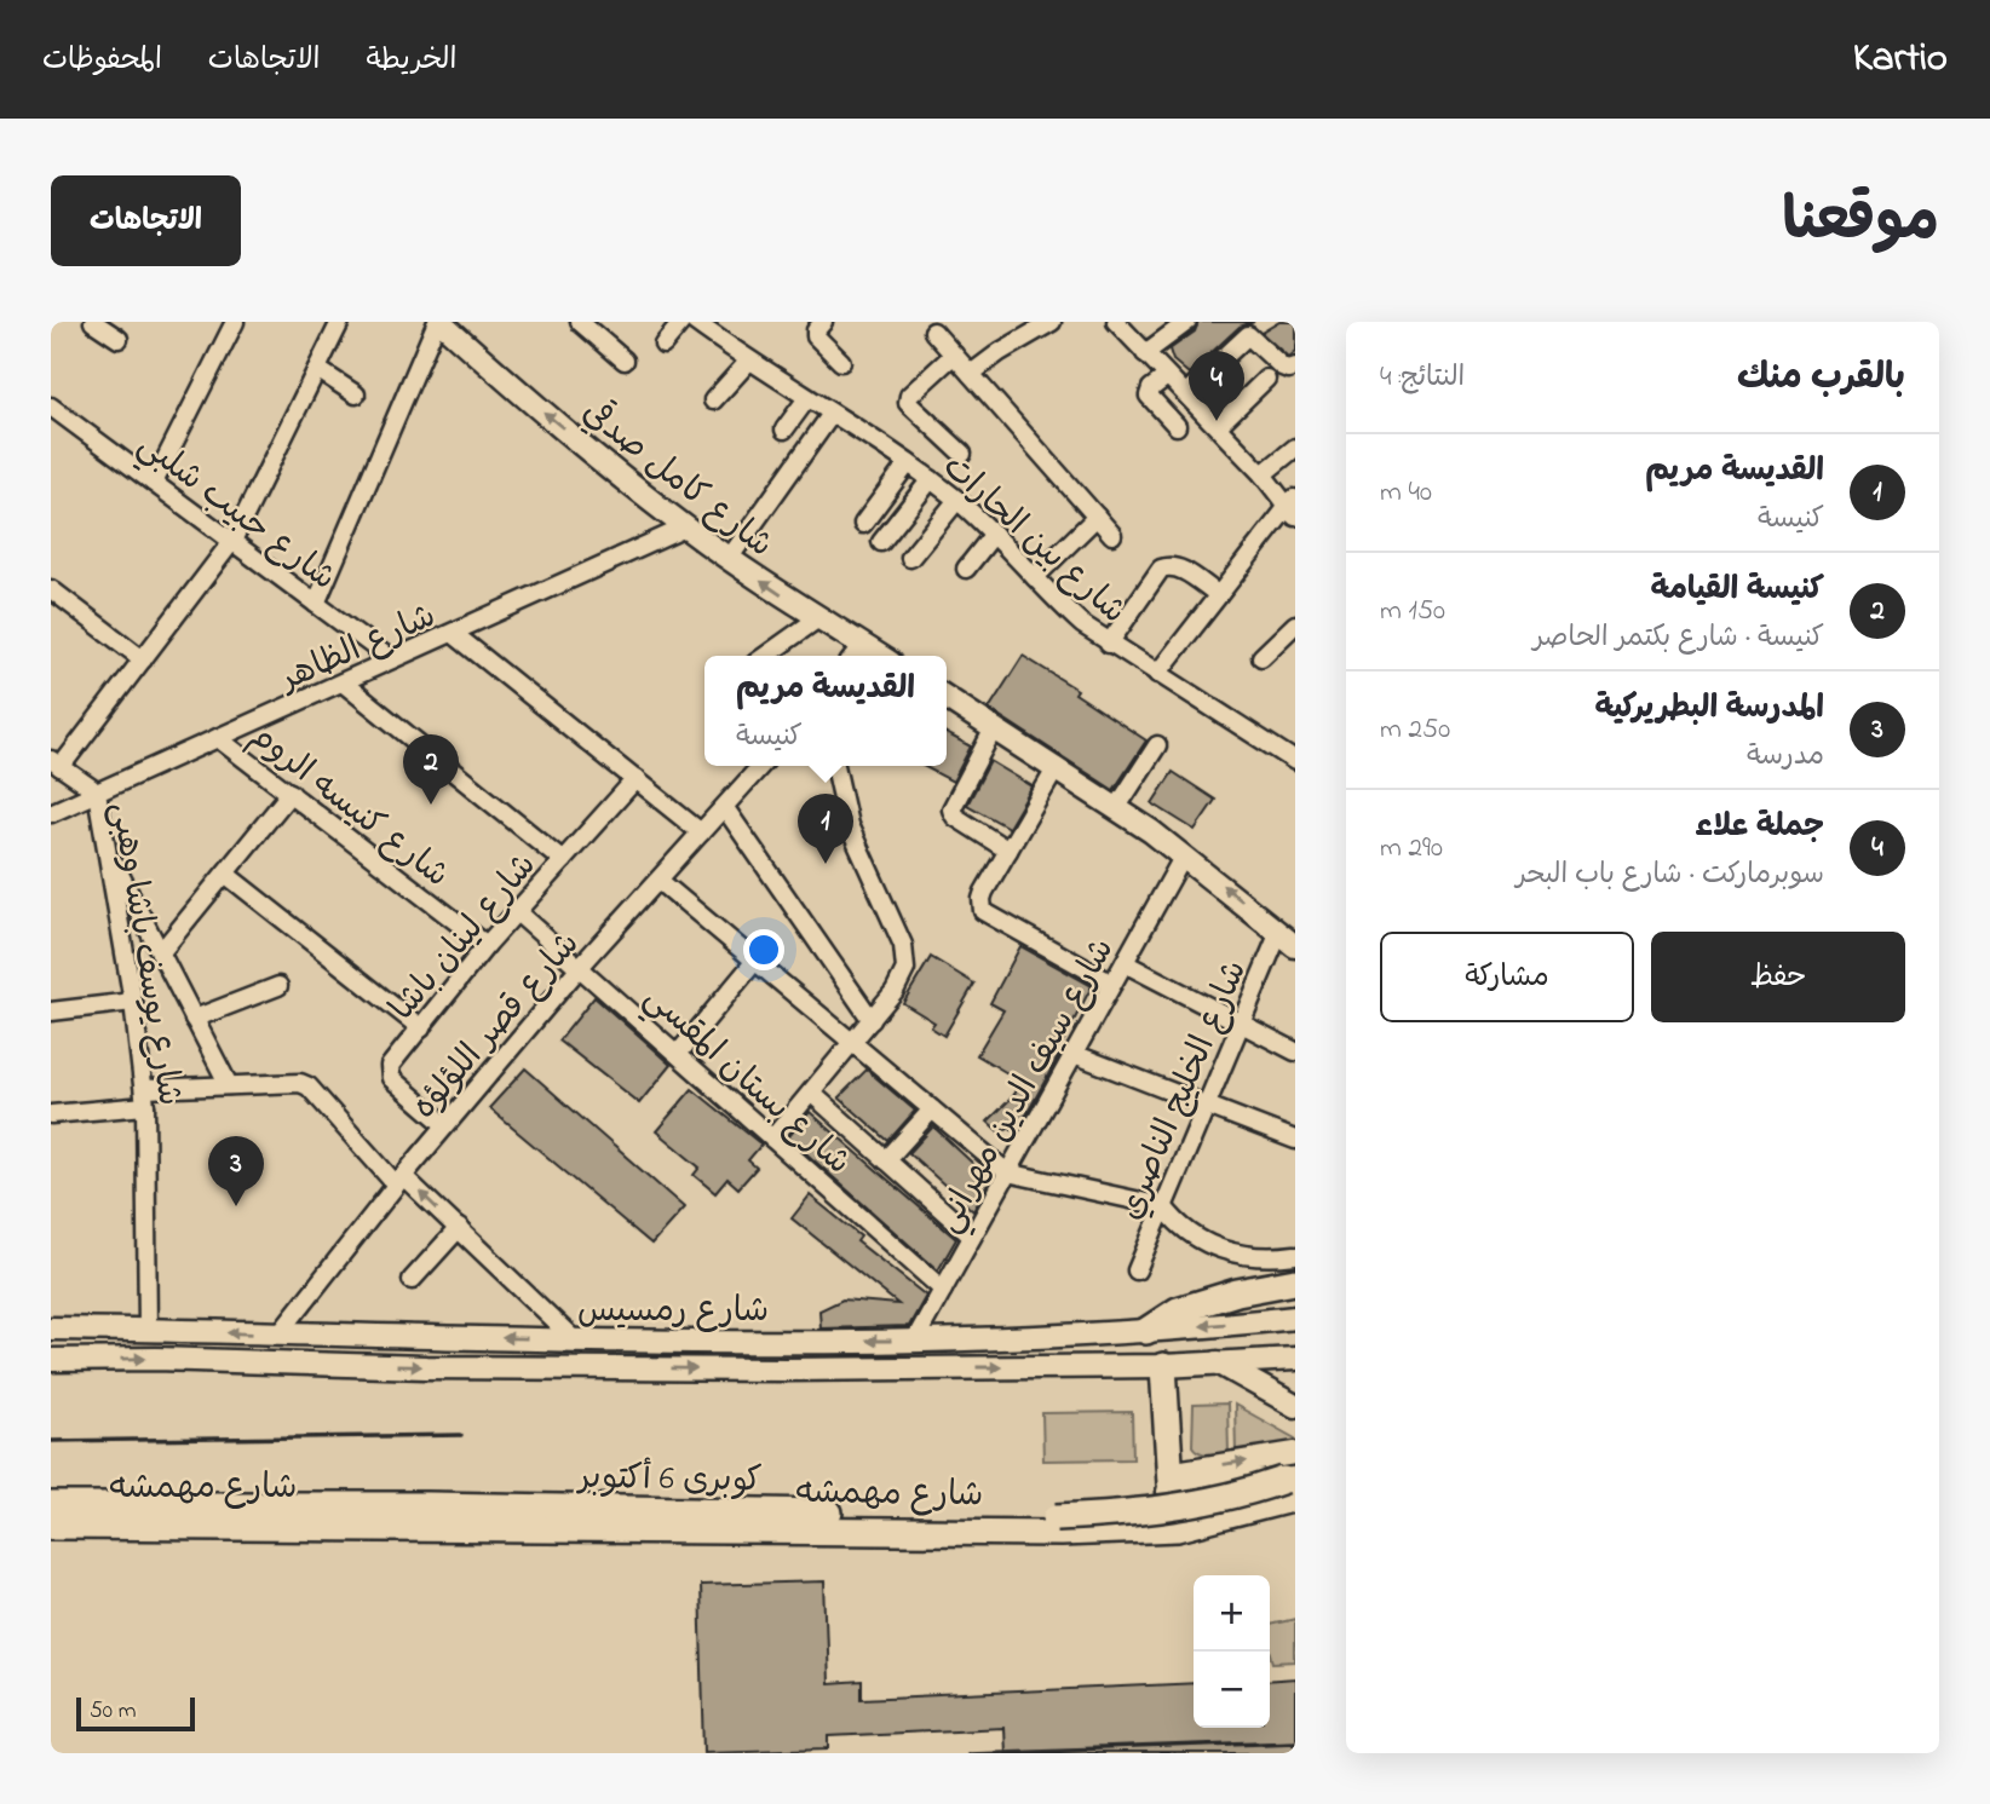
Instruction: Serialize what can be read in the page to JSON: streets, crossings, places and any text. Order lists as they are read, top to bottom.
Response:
{
  "streets": {
    "highway": ["كوبرى 6 أكتوبر"],
    "main road": ["شارع كامل صدقي", "شارع رمسيس", "شارع مهمشه"],
    "street": [
      "شارع حبيب شلبي",
      "شارع بين الحارات",
      "شارع الظاهر",
      "شارع كنيسه الروم",
      "شارع لينان باشا",
      "شارع يوسف باشا وهبى",
      "شارع قصر اللؤلؤه",
      "شارع بستان المقسي",
      "شارع سيف الدين مهراني",
      "شارع الخليج الناصري"
    ]
  },
  "crossings": [
    ["شارع كامل صدقي", "شارع الظاهر"],
    ["شارع حبيب شلبي", "شارع الظاهر"],
    ["شارع الظاهر", "شارع كنيسه الروم"],
    ["شارع الظاهر", "شارع يوسف باشا وهبى"],
    ["شارع كنيسه الروم", "شارع لينان باشا"],
    ["شارع لينان باشا", "شارع قصر اللؤلؤه"],
    ["شارع لينان باشا", "شارع بستان المقسي"],
    ["شارع يوسف باشا وهبى", "شارع رمسيس"],
    ["شارع قصر اللؤلؤه", "شارع بستان المقسي"],
    ["شارع قصر اللؤلؤه", "شارع رمسيس"],
    ["شارع بستان المقسي", "شارع سيف الدين مهراني"],
    ["شارع سيف الدين مهراني", "شارع رمسيس"]
  ],
  "one_way": ["شارع كامل صدقي"],
  "scale_bar": "50 m",
  "page": {
    "header": "Kartio",
    "nav": ["الخريطة", "الاتجاهات", "المحفوظات"],
    "title": "موقعنا",
    "buttons": [
      "الاتجاهات",
      ["حفظ", "مشاركة"]
    ],
    "heading": ["بالقرب منك", "النتائج: 4"],
    "pins": [
      "4",
      "2",
      "1",
      "3"
    ],
    "list": [
      {
        "mark": "1",
        "name": "القديسة مريم",
        "note": "كنيسة",
        "value": "40 m"
      },
      {
        "mark": "2",
        "name": "كنيسة القيامة",
        "note": "كنيسة · شارع بكتمر الحاصر",
        "value": "150 m"
      },
      {
        "mark": "3",
        "name": "المدرسة البطريركية",
        "note": "مدرسة",
        "value": "250 m"
      },
      {
        "mark": "4",
        "name": "جملة علاء",
        "note": "سوبرماركت · شارع باب البحر",
        "value": "290 m"
      }
    ],
    "popup": ["القديسة مريم", "كنيسة"],
    "map_buttons": ["+", "−"],
    "scale": "50 m"
  }
}
